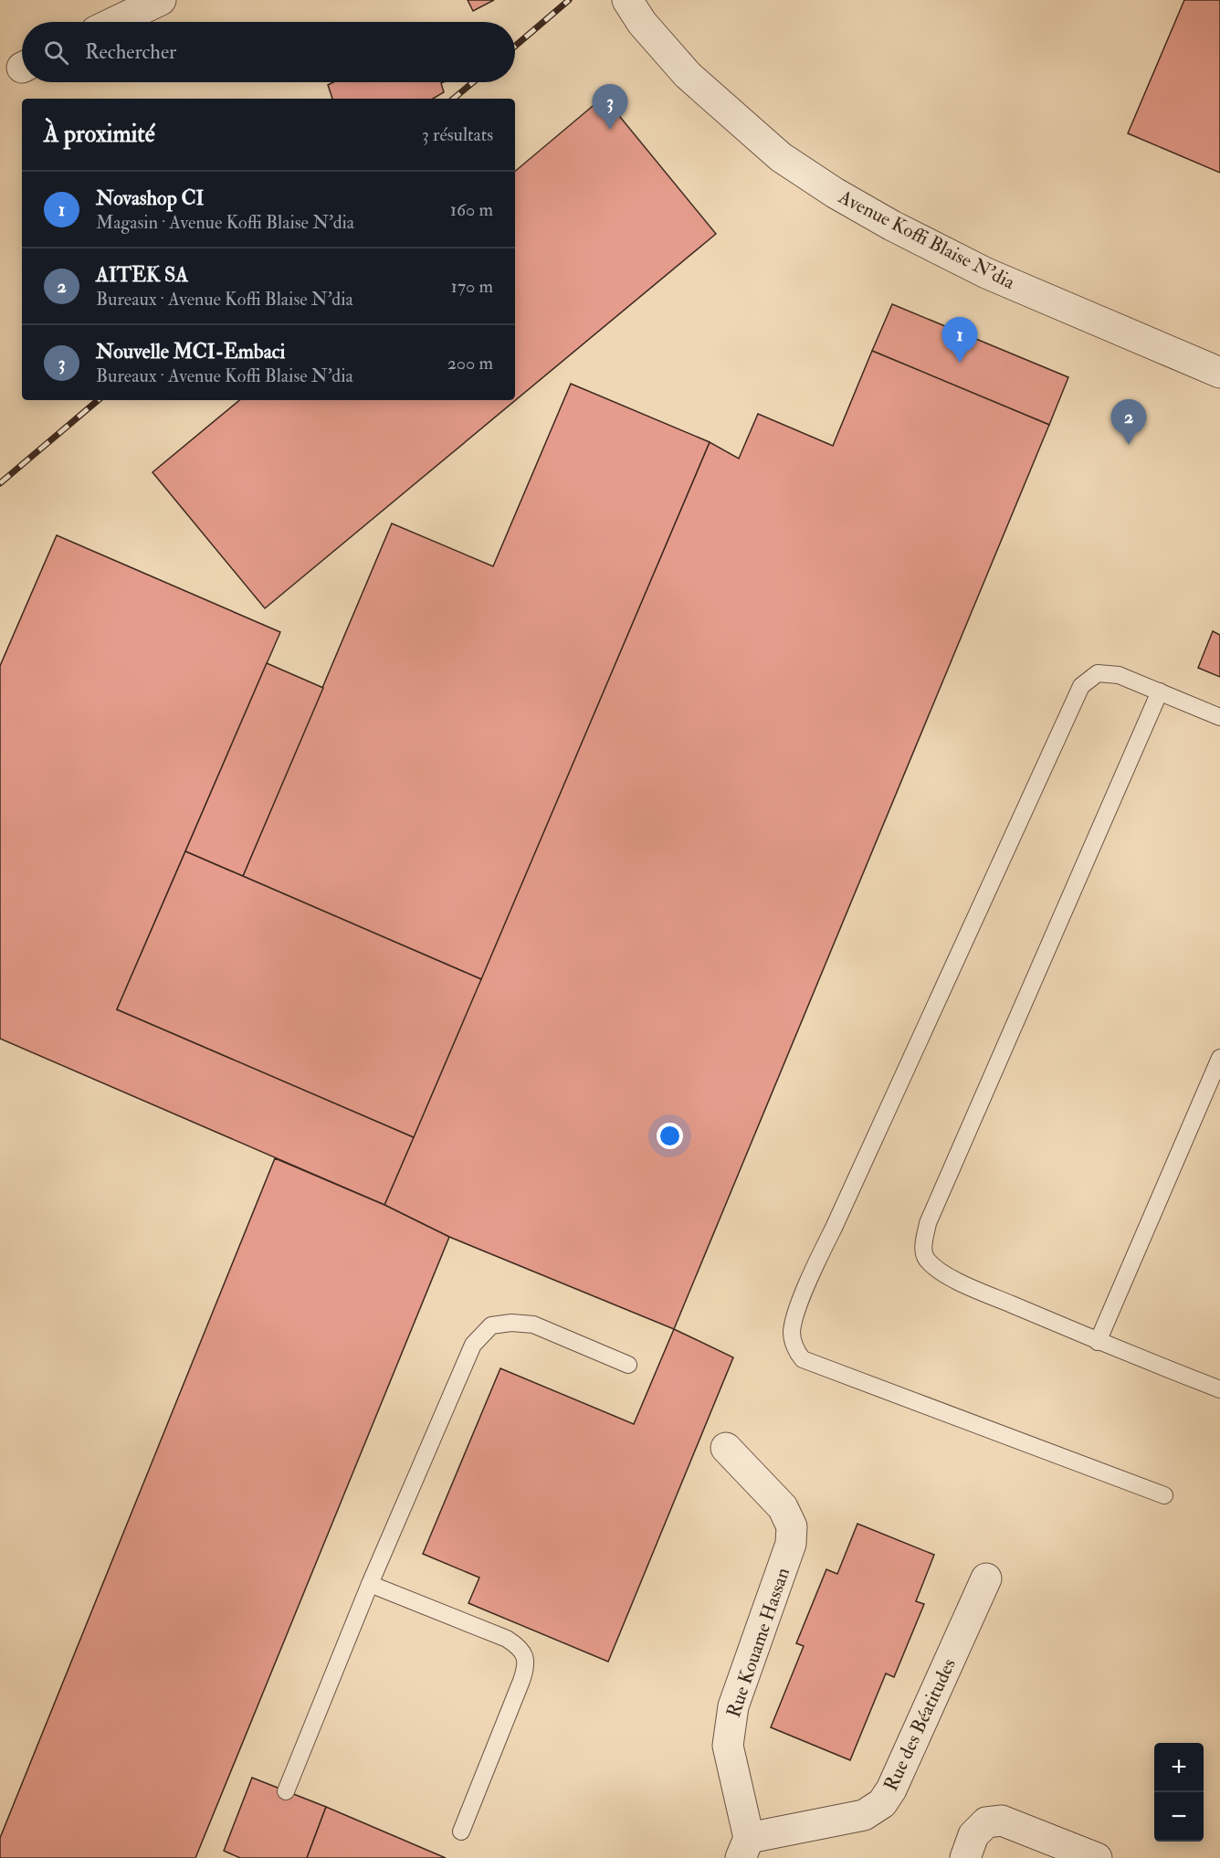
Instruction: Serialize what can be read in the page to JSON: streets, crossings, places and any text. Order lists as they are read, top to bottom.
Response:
{
  "streets": {
    "street": ["Avenue Koffi Blaise N'dia", "Rue Kouame Hassan", "Rue des Béatitudes"]
  },
  "crossings": [
    ["Rue Kouame Hassan", "Rue des Béatitudes"]
  ],
  "page": {
    "search": "Rechercher",
    "pins": ["3", "1", "2"],
    "heading": ["À proximité", "3 résultats"],
    "list": [
      {
        "mark": "1",
        "name": "Novashop CI",
        "note": "Magasin · Avenue Koffi Blaise N'dia",
        "value": "160 m"
      },
      {
        "mark": "2",
        "name": "AITEK SA",
        "note": "Bureaux · Avenue Koffi Blaise N'dia",
        "value": "170 m"
      },
      {
        "mark": "3",
        "name": "Nouvelle MCI-Embaci",
        "note": "Bureaux · Avenue Koffi Blaise N'dia",
        "value": "200 m"
      }
    ],
    "map_buttons": ["+", "−"]
  }
}
